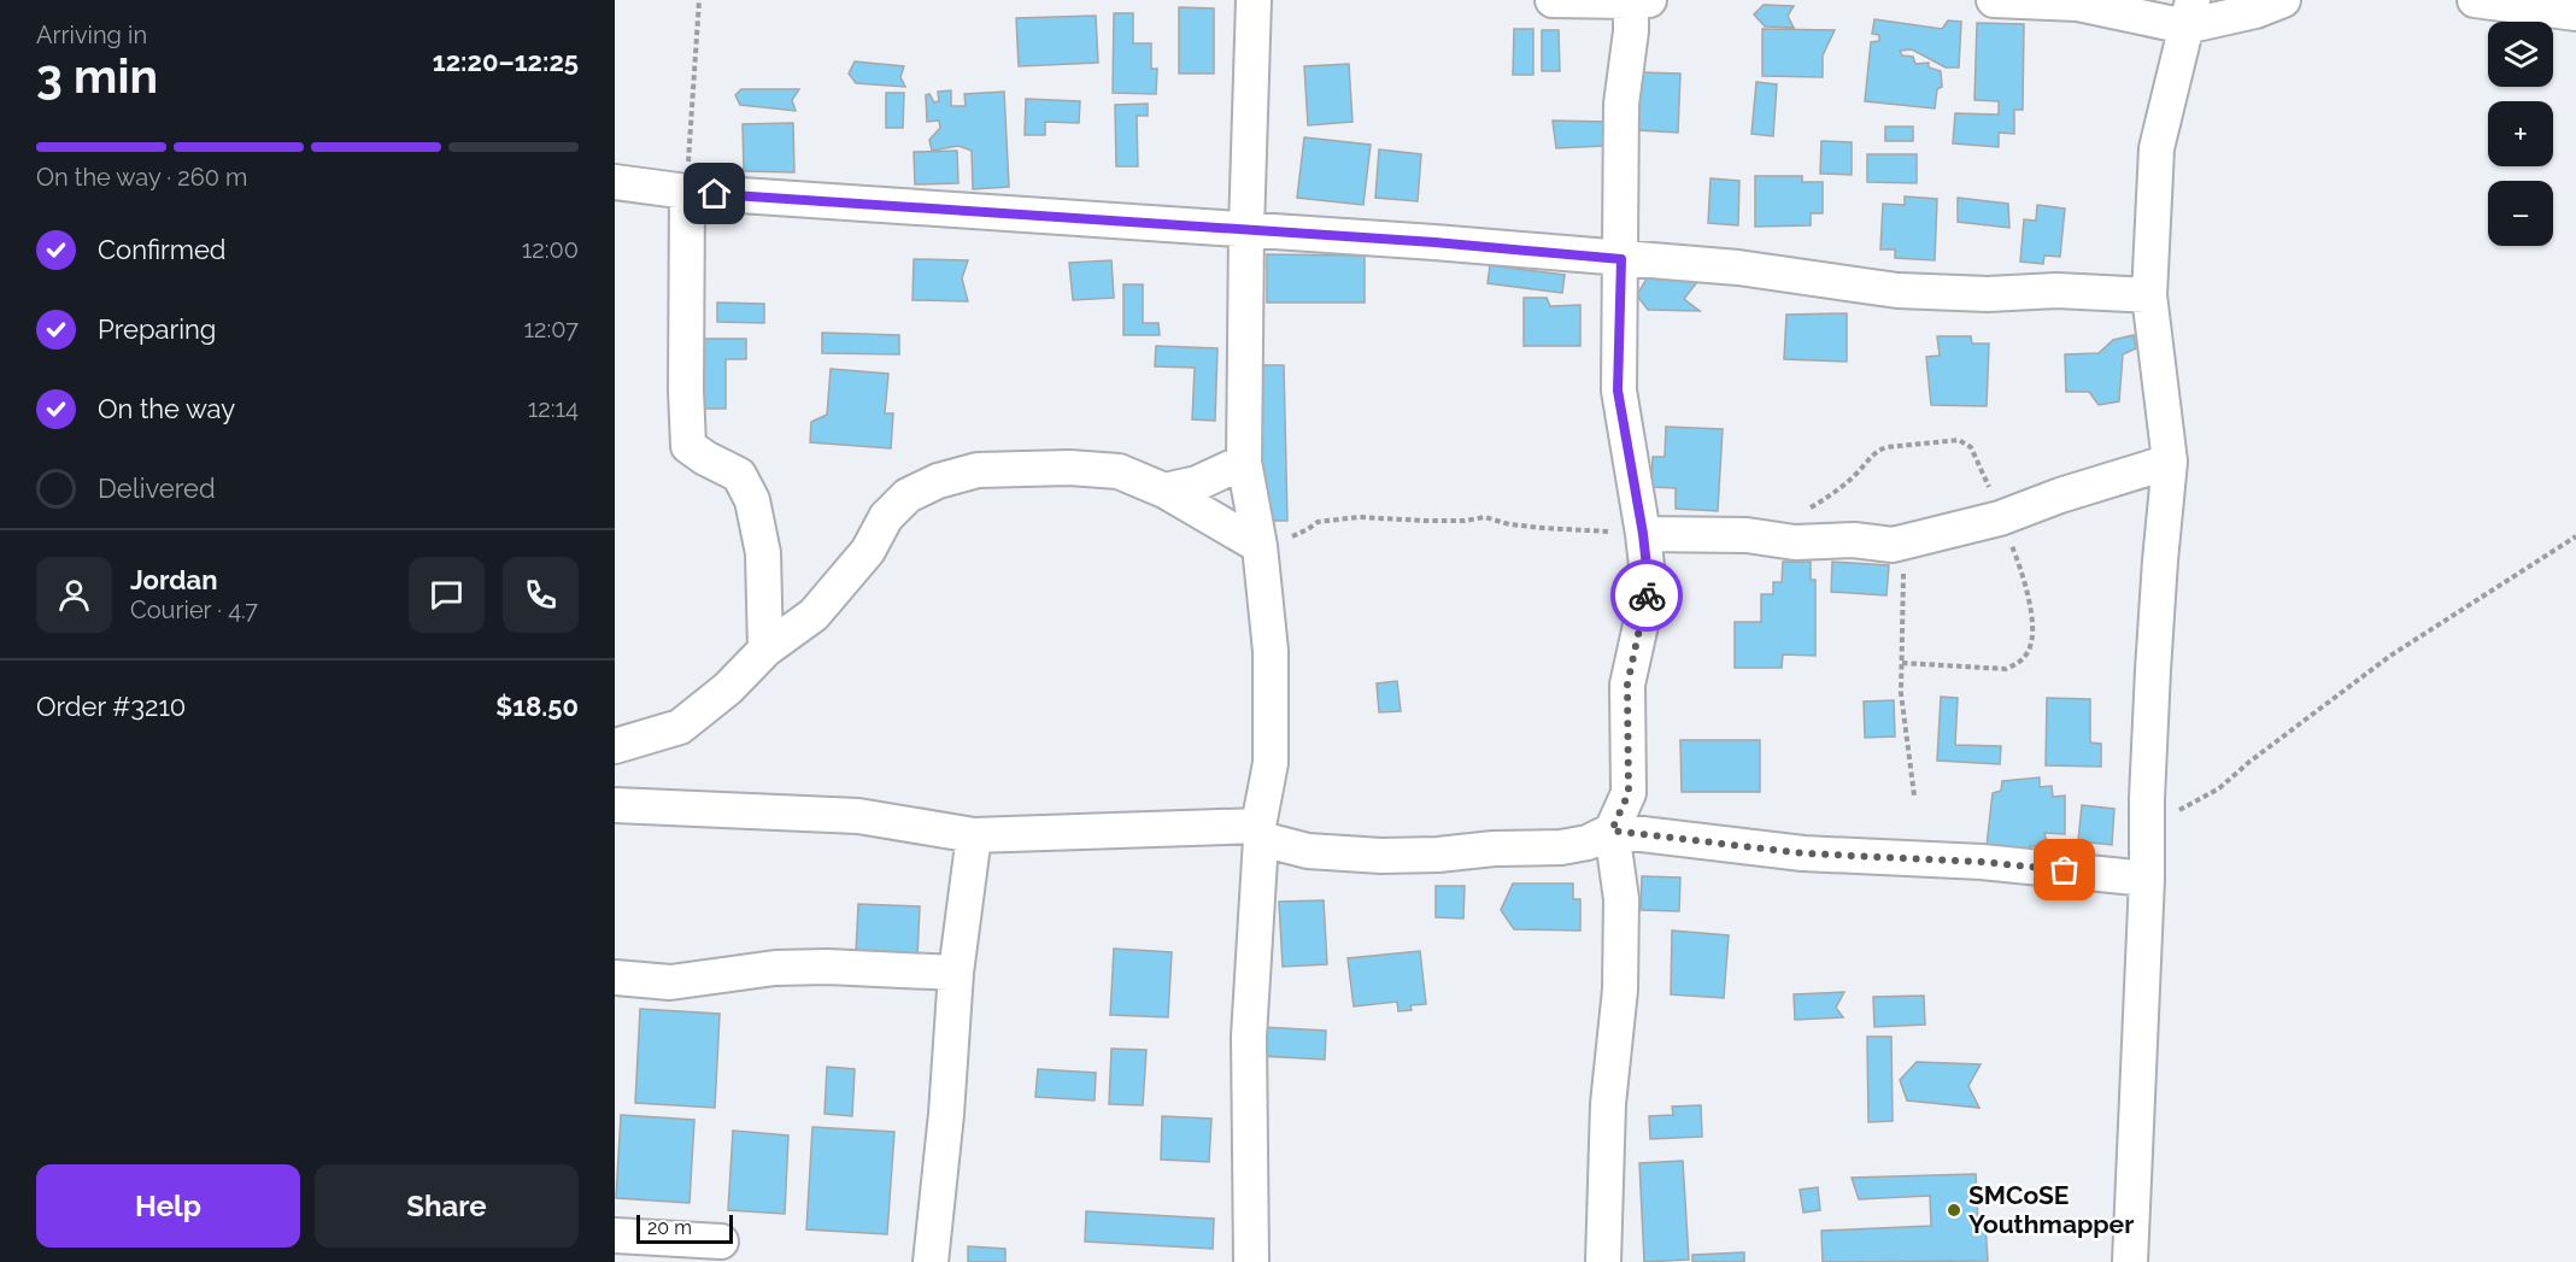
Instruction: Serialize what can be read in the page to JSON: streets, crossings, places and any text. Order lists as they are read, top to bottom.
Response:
{
  "places": ["SMCoSE Youthmapper"],
  "scale_bar": "20 m",
  "page": {
    "heading": ["3 min", "Arriving in", "12:20–12:25"],
    "panel": [
      "Jordan",
      "Courier · 4.7",
      "Order #3210",
      "$18.50"
    ],
    "map_buttons": ["+", "−"],
    "bar": "On the way · 260 m",
    "list": [
      ["Confirmed", "12:00"],
      ["Preparing", "12:07"],
      ["On the way", "12:14"],
      "Delivered"
    ],
    "buttons": ["Help", "Share"],
    "scale": "20 m"
  }
}
